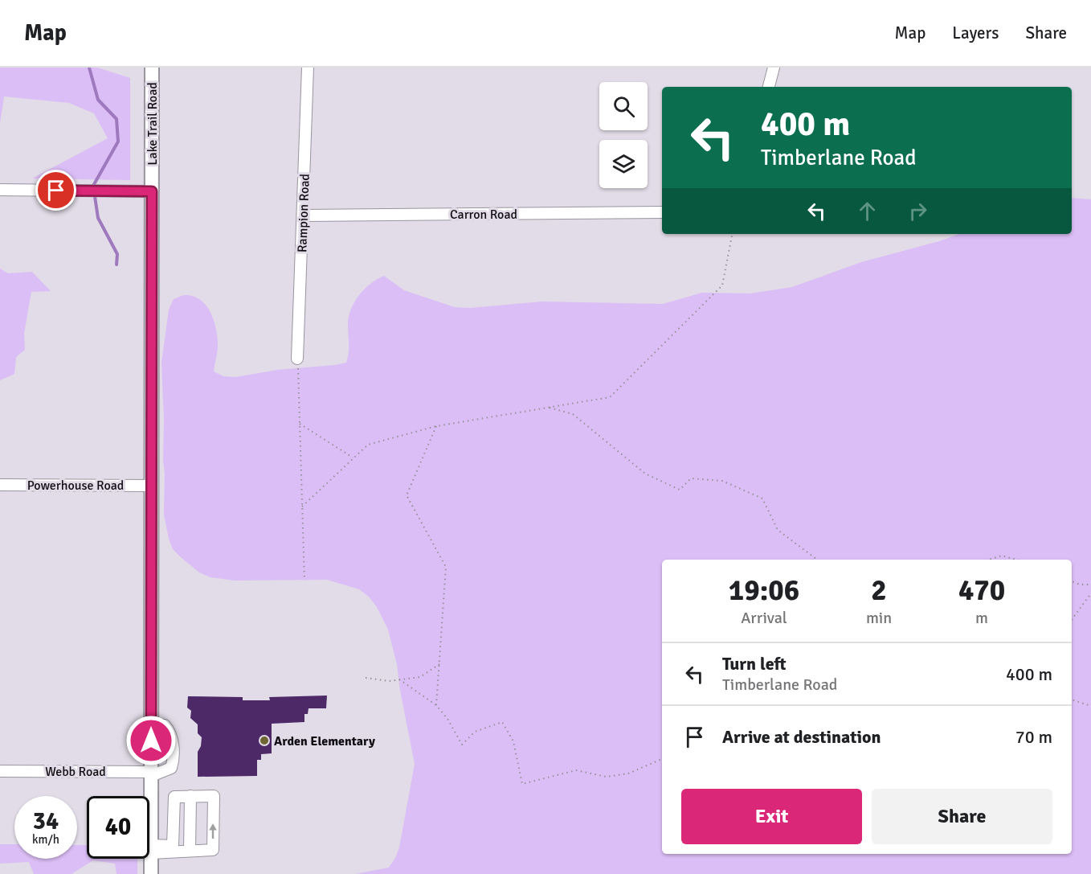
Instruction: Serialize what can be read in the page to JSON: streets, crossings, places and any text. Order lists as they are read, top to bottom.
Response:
{
  "streets": {
    "street": [
      "Lake Trail Road",
      "Rampion Road",
      "Carron Road",
      "Powerhouse Road",
      "Webb Road"
    ]
  },
  "crossings": [
    ["Lake Trail Road", "Powerhouse Road"],
    ["Lake Trail Road", "Webb Road"],
    ["Rampion Road", "Carron Road"]
  ],
  "places": ["Arden Elementary"],
  "page": {
    "header": "Map",
    "nav": ["Map", "Layers", "Share"],
    "turn": ["400 m", "Timberlane Road"],
    "eta": [
      "19:06",
      "Arrival",
      "2",
      "min",
      "470",
      "m"
    ],
    "list": [
      {
        "name": "Turn left",
        "note": "Timberlane Road",
        "value": "400 m"
      },
      {
        "name": "Arrive at destination",
        "value": "70 m"
      }
    ],
    "buttons": ["Exit", "Share"],
    "speed": "34 km/h",
    "limit": "40"
  }
}
